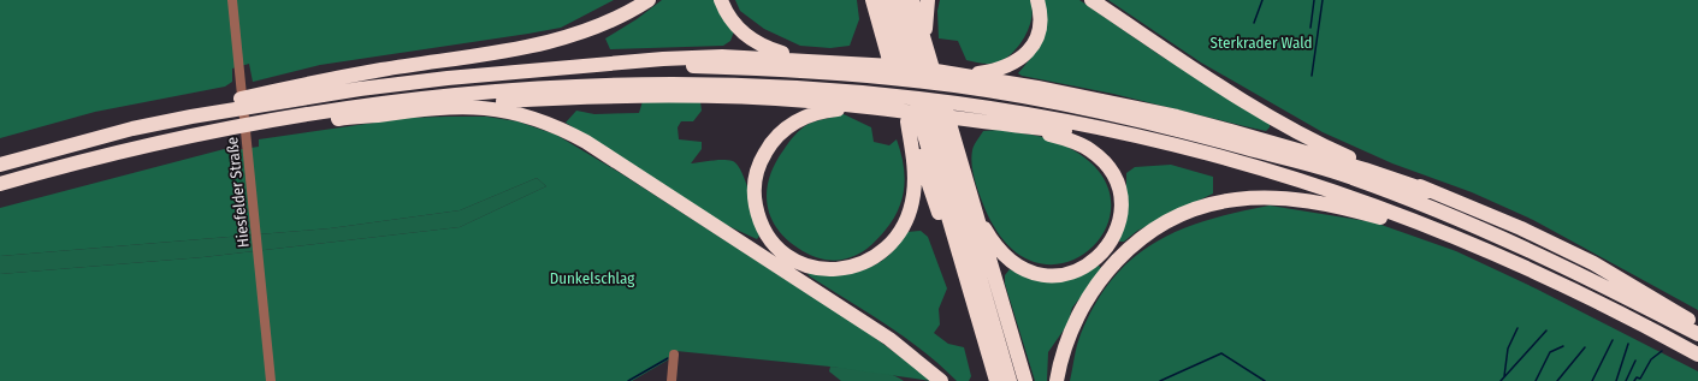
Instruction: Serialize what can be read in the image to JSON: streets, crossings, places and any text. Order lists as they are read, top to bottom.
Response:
{
  "streets": {
    "street": ["Hiesfelder Straße"]
  },
  "parks": ["Sterkrader Wald", "Dunkelschlag"]
}
